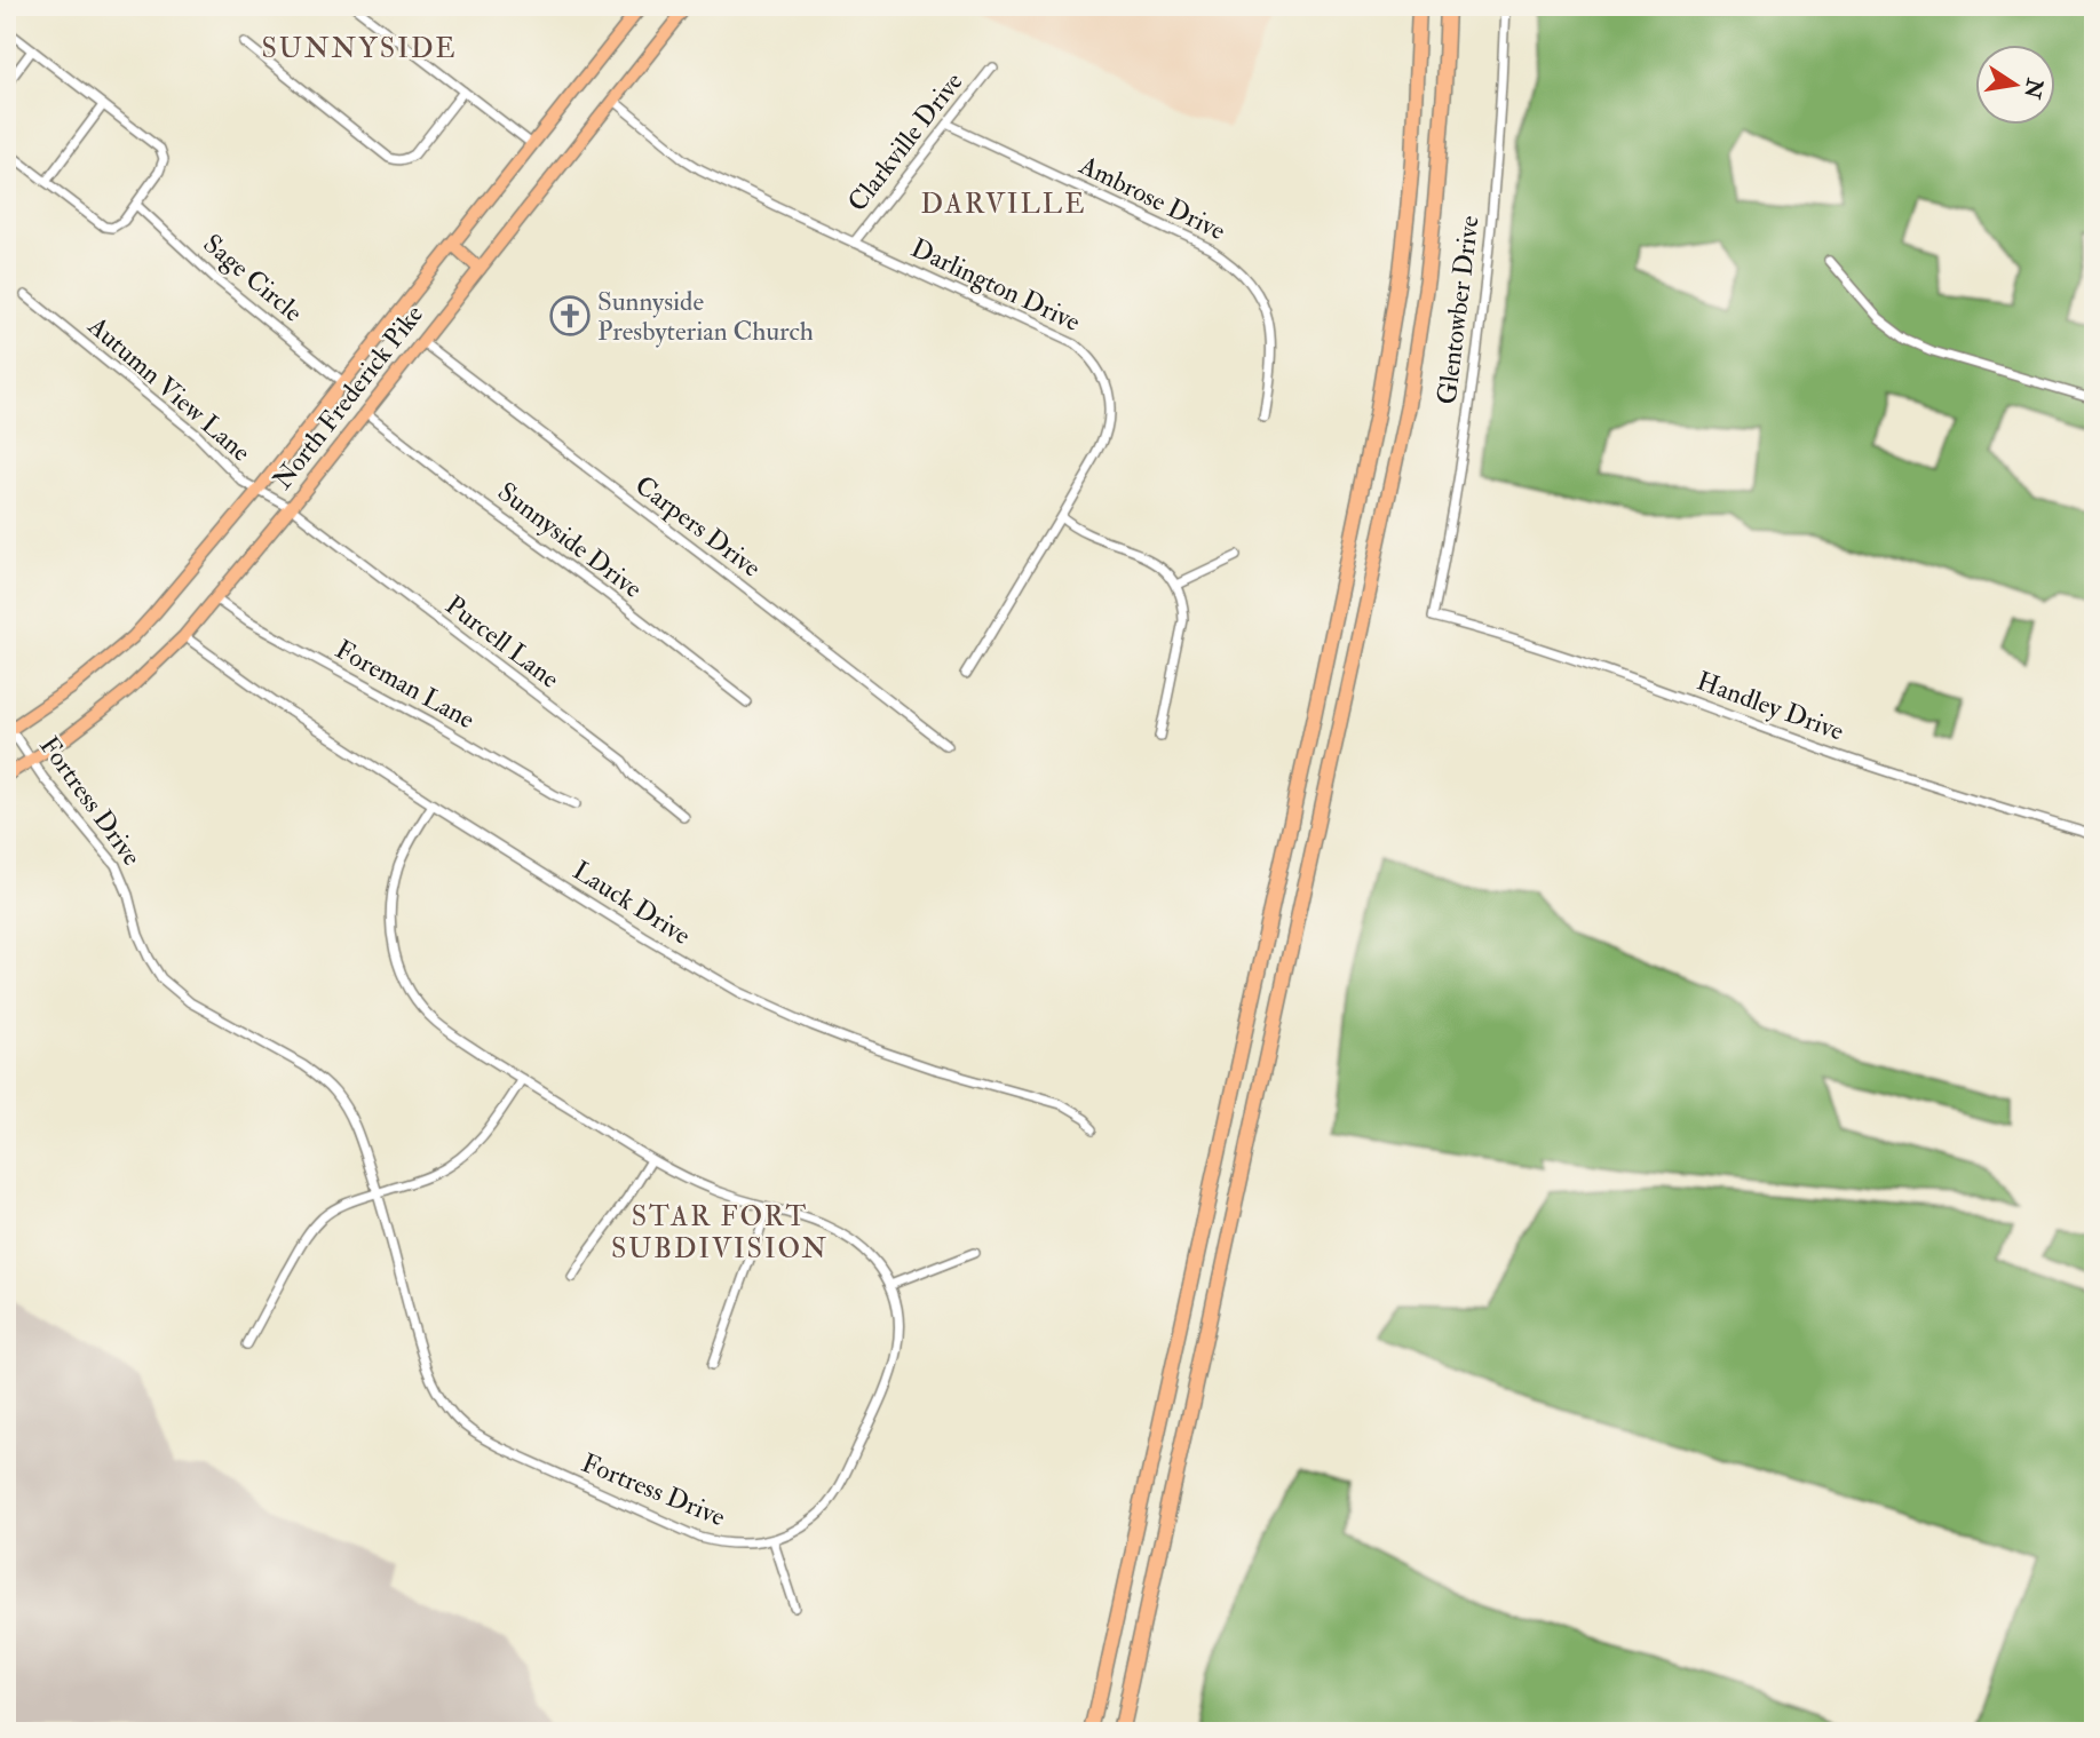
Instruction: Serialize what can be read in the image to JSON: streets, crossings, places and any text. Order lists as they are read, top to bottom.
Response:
{
  "streets": {
    "main road": ["North Frederick Pike"],
    "street": [
      "Clarkville Drive",
      "Ambrose Drive",
      "Sage Circle",
      "Darlington Drive",
      "Glentowber Drive",
      "Autumn View Lane",
      "Carpers Drive",
      "Sunnyside Drive",
      "Purcell Lane",
      "Foreman Lane",
      "Handley Drive",
      "Fortress Drive",
      "Lauck Drive"
    ]
  },
  "crossings": [
    ["Clarkville Drive", "Ambrose Drive"],
    ["Clarkville Drive", "Darlington Drive"],
    ["Sage Circle", "North Frederick Pike"],
    ["Darlington Drive", "North Frederick Pike"],
    ["Glentowber Drive", "Handley Drive"],
    ["Autumn View Lane", "North Frederick Pike"],
    ["Autumn View Lane", "Purcell Lane"],
    ["North Frederick Pike", "Carpers Drive"],
    ["North Frederick Pike", "Sunnyside Drive"],
    ["North Frederick Pike", "Purcell Lane"],
    ["North Frederick Pike", "Foreman Lane"],
    ["North Frederick Pike", "Fortress Drive"],
    ["North Frederick Pike", "Lauck Drive"],
    ["Fortress Drive", "Lauck Drive"]
  ],
  "districts": ["SUNNYSIDE", "DARVILLE", "STAR FORT SUBDIVISION"],
  "places": {
    "church": ["Sunnyside Presbyterian Church"]
  },
  "north": "right"
}
